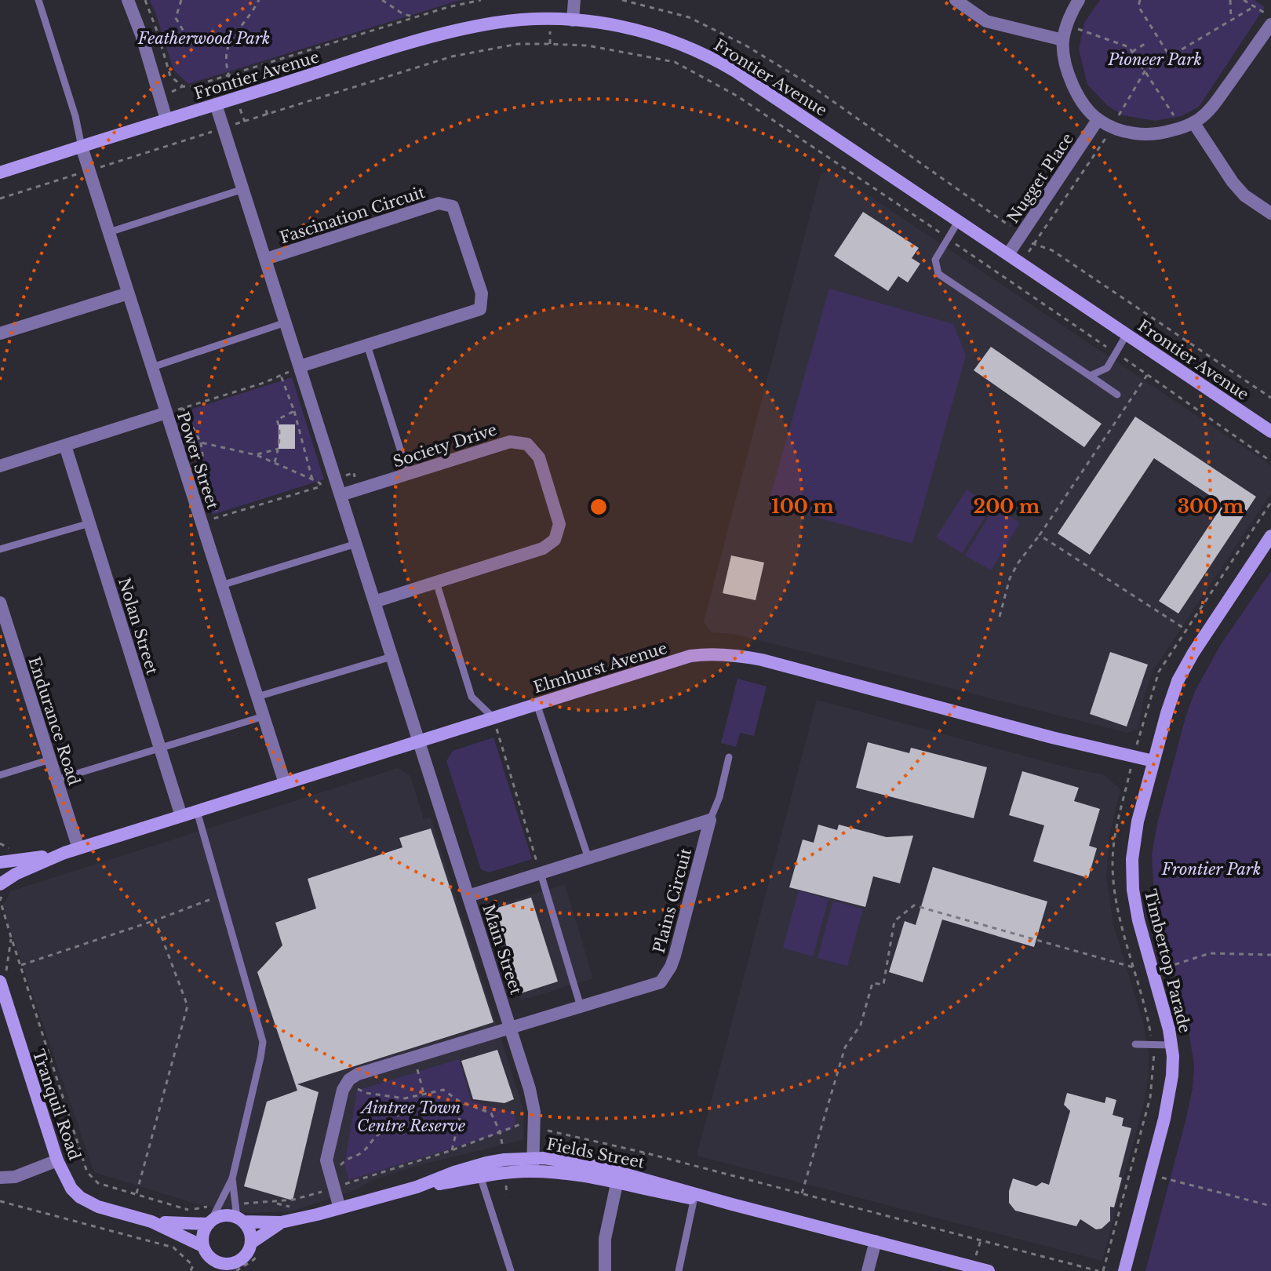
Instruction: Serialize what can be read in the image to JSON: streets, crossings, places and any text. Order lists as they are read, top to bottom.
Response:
{
  "streets": {
    "street": [
      "Frontier Avenue",
      "Nugget Place",
      "Fascination Circuit",
      "Society Drive",
      "Power Street",
      "Nolan Street",
      "Elmhurst Avenue",
      "Endurance Road",
      "Plains Circuit",
      "Main Street",
      "Timbertop Parade",
      "Tranquil Road",
      "Fields Street"
    ]
  },
  "crossings": [
    ["Frontier Avenue", "Nugget Place"],
    ["Frontier Avenue", "Power Street"],
    ["Frontier Avenue", "Main Street"],
    ["Fascination Circuit", "Main Street"],
    ["Society Drive", "Main Street"],
    ["Power Street", "Elmhurst Avenue"],
    ["Nolan Street", "Elmhurst Avenue"],
    ["Elmhurst Avenue", "Endurance Road"],
    ["Elmhurst Avenue", "Main Street"],
    ["Elmhurst Avenue", "Timbertop Parade"],
    ["Plains Circuit", "Main Street"],
    ["Main Street", "Fields Street"],
    ["Tranquil Road", "Fields Street"]
  ],
  "parks": [
    "Featherwood Park",
    "Pioneer Park",
    "Frontier Park",
    "Aintree Town Centre Reserve"
  ],
  "rings": ["100 m", "200 m", "300 m"]
}
